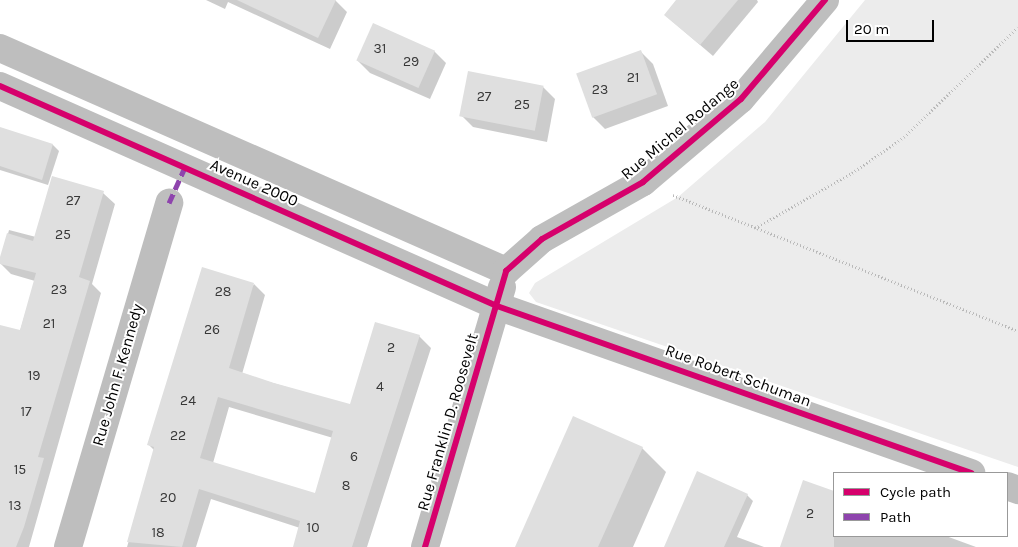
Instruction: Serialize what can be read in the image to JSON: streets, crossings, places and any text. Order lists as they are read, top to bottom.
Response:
{
  "streets": {
    "street": [
      "Rue Michel Rodange",
      "Avenue 2000",
      "Rue John F. Kennedy",
      "Rue Robert Schuman",
      "Rue Franklin D. Roosevelt"
    ]
  },
  "crossings": [
    ["Rue Michel Rodange", "Avenue 2000"],
    ["Rue Michel Rodange", "Rue Franklin D. Roosevelt"],
    ["Avenue 2000", "Rue Robert Schuman"],
    ["Avenue 2000", "Rue Franklin D. Roosevelt"],
    ["Rue Robert Schuman", "Rue Franklin D. Roosevelt"]
  ],
  "house_numbers": [
    "31",
    "29",
    "21",
    "23",
    "27",
    "25",
    "27",
    "25",
    "23",
    "28",
    "21",
    "26",
    "2",
    "19",
    "4",
    "24",
    "17",
    "22",
    "6",
    "15",
    "8",
    "20",
    "13",
    "2",
    "10",
    "18"
  ],
  "legend": ["Cycle path", "Path"],
  "scale_bar": "20 m"
}
